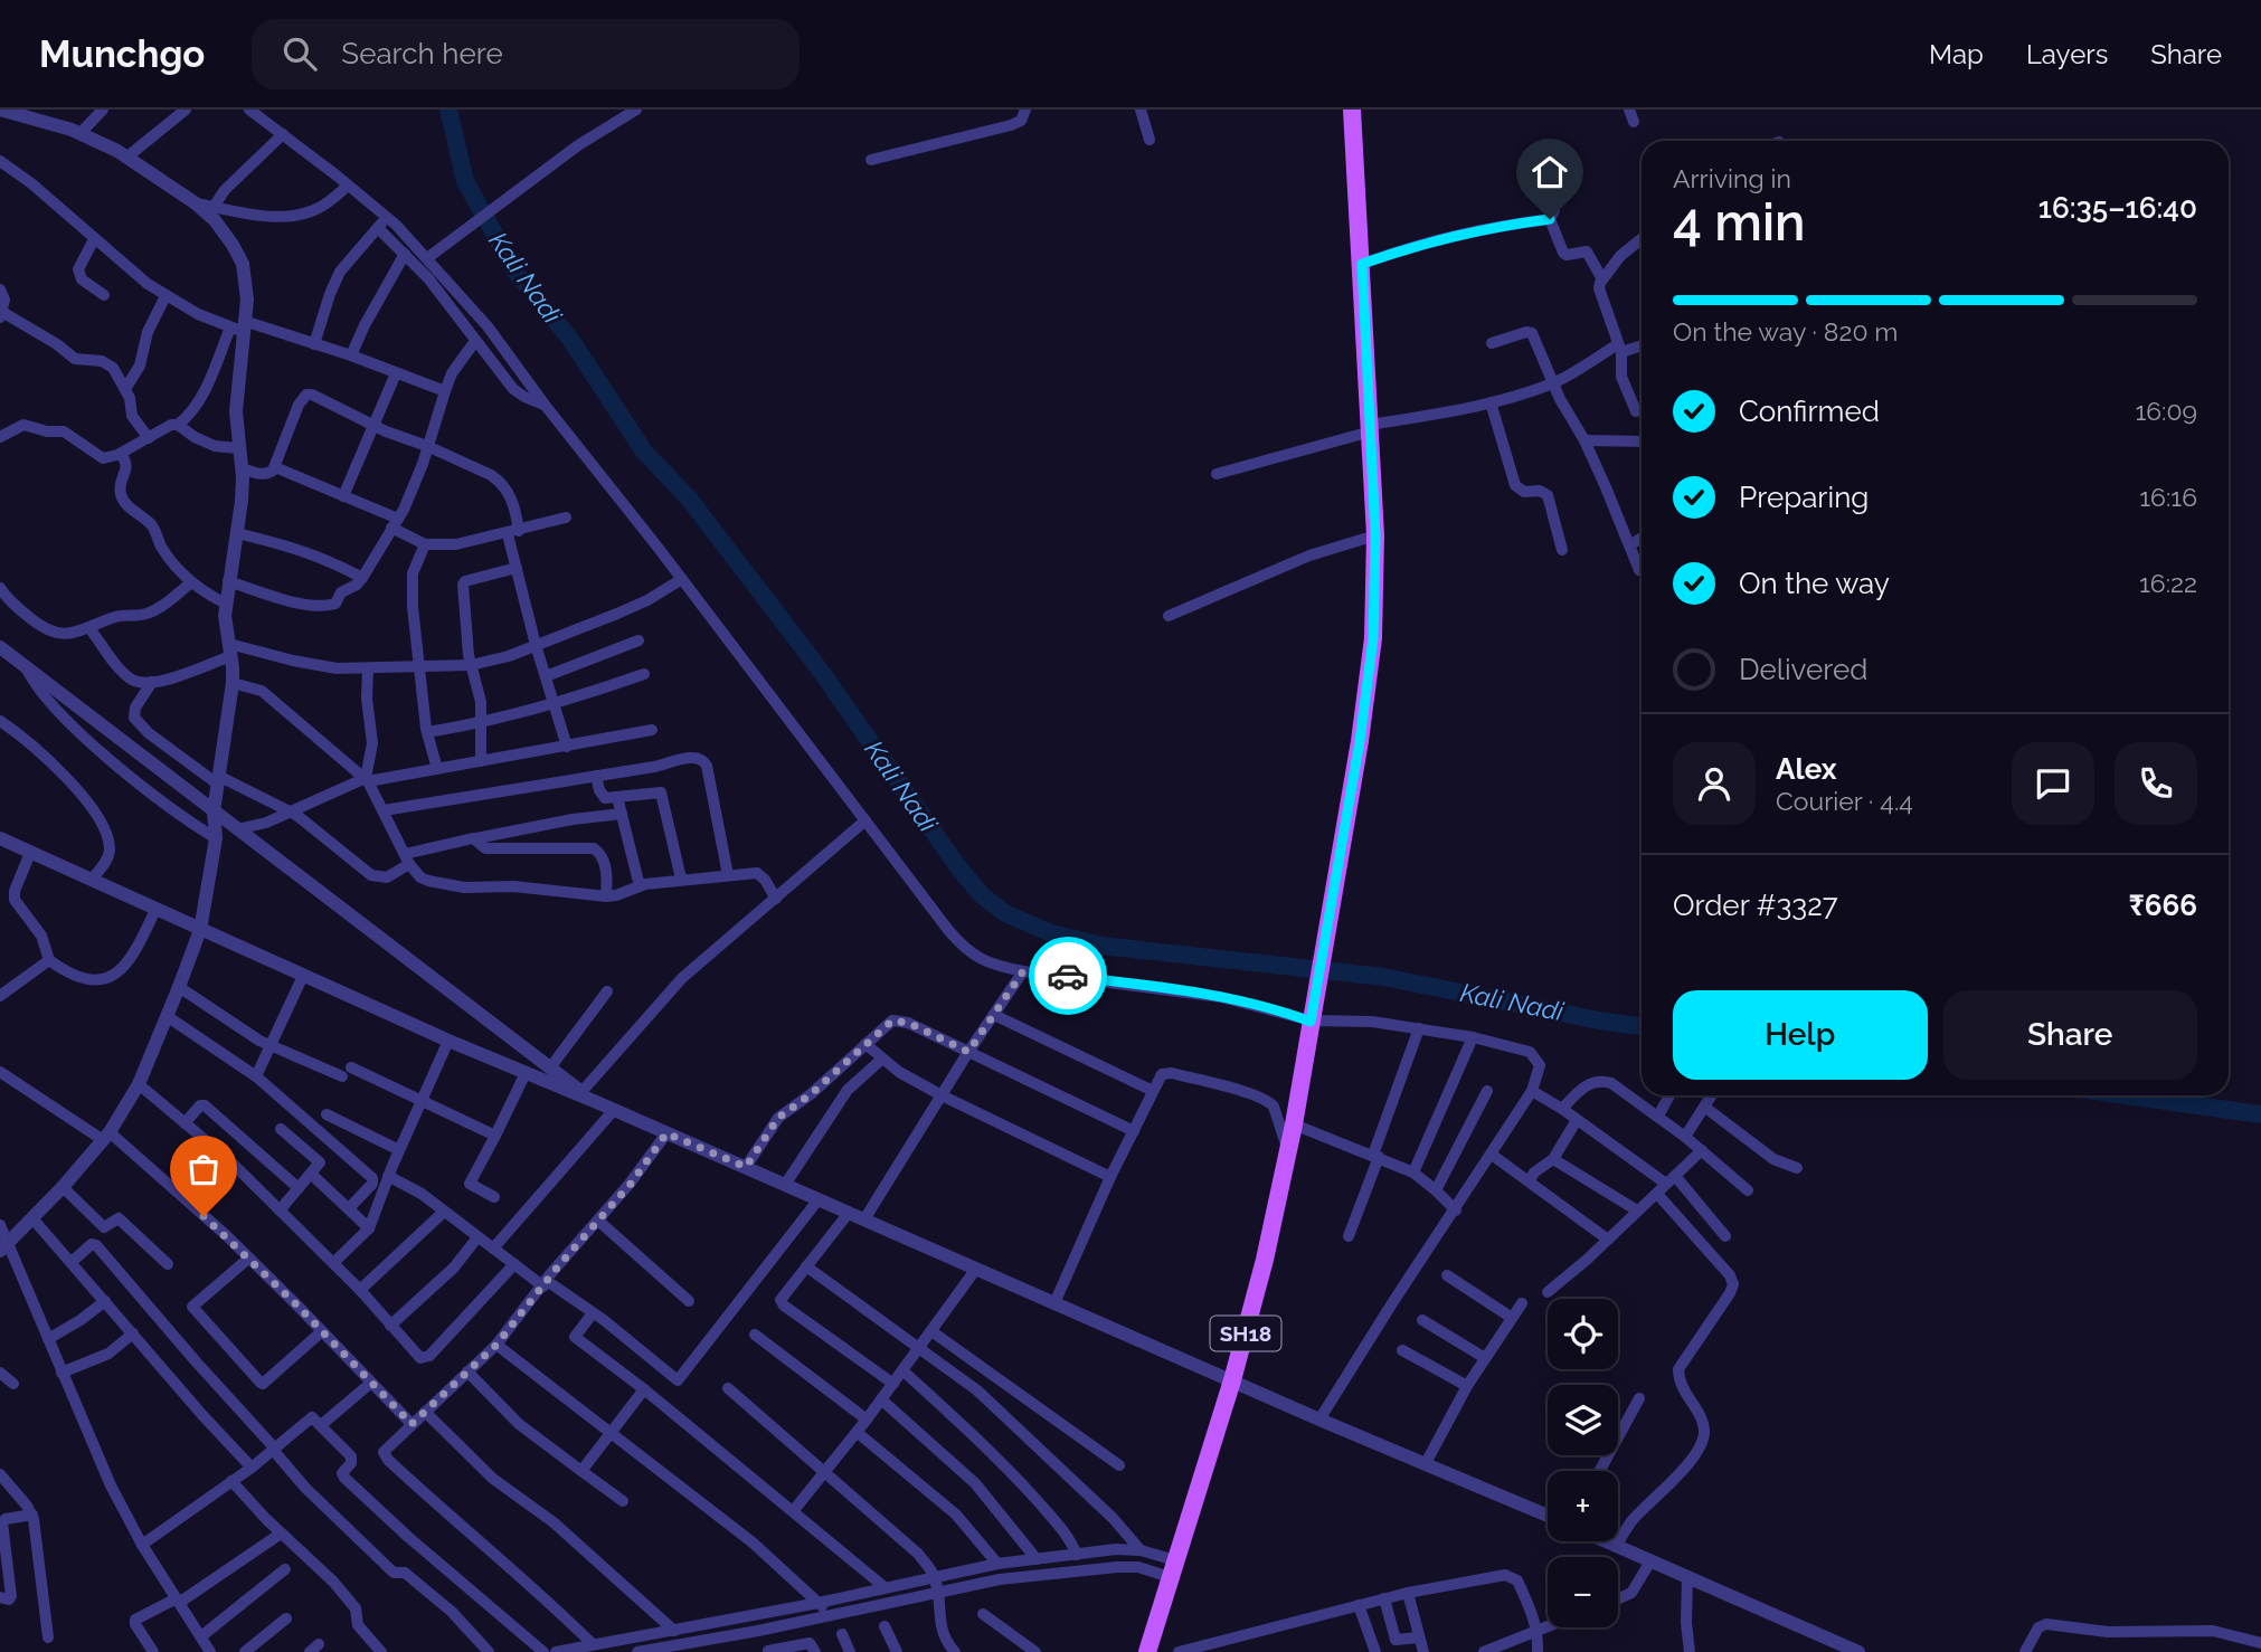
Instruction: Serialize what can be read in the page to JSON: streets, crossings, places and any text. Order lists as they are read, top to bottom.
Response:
{
  "streets": {
    "main road": ["SH18"]
  },
  "water": ["Kali Nadi"],
  "page": {
    "header": "Munchgo",
    "search": "Search here",
    "nav": ["Map", "Layers", "Share"],
    "heading": ["4 min", "Arriving in", "16:35–16:40"],
    "panel": [
      "Alex",
      "Courier · 4.4",
      "Order #3327",
      "₹666"
    ],
    "bar": "On the way · 820 m",
    "list": [
      ["Confirmed", "16:09"],
      ["Preparing", "16:16"],
      ["On the way", "16:22"],
      "Delivered"
    ],
    "buttons": ["Help", "Share"],
    "map_buttons": ["+", "−"]
  }
}
